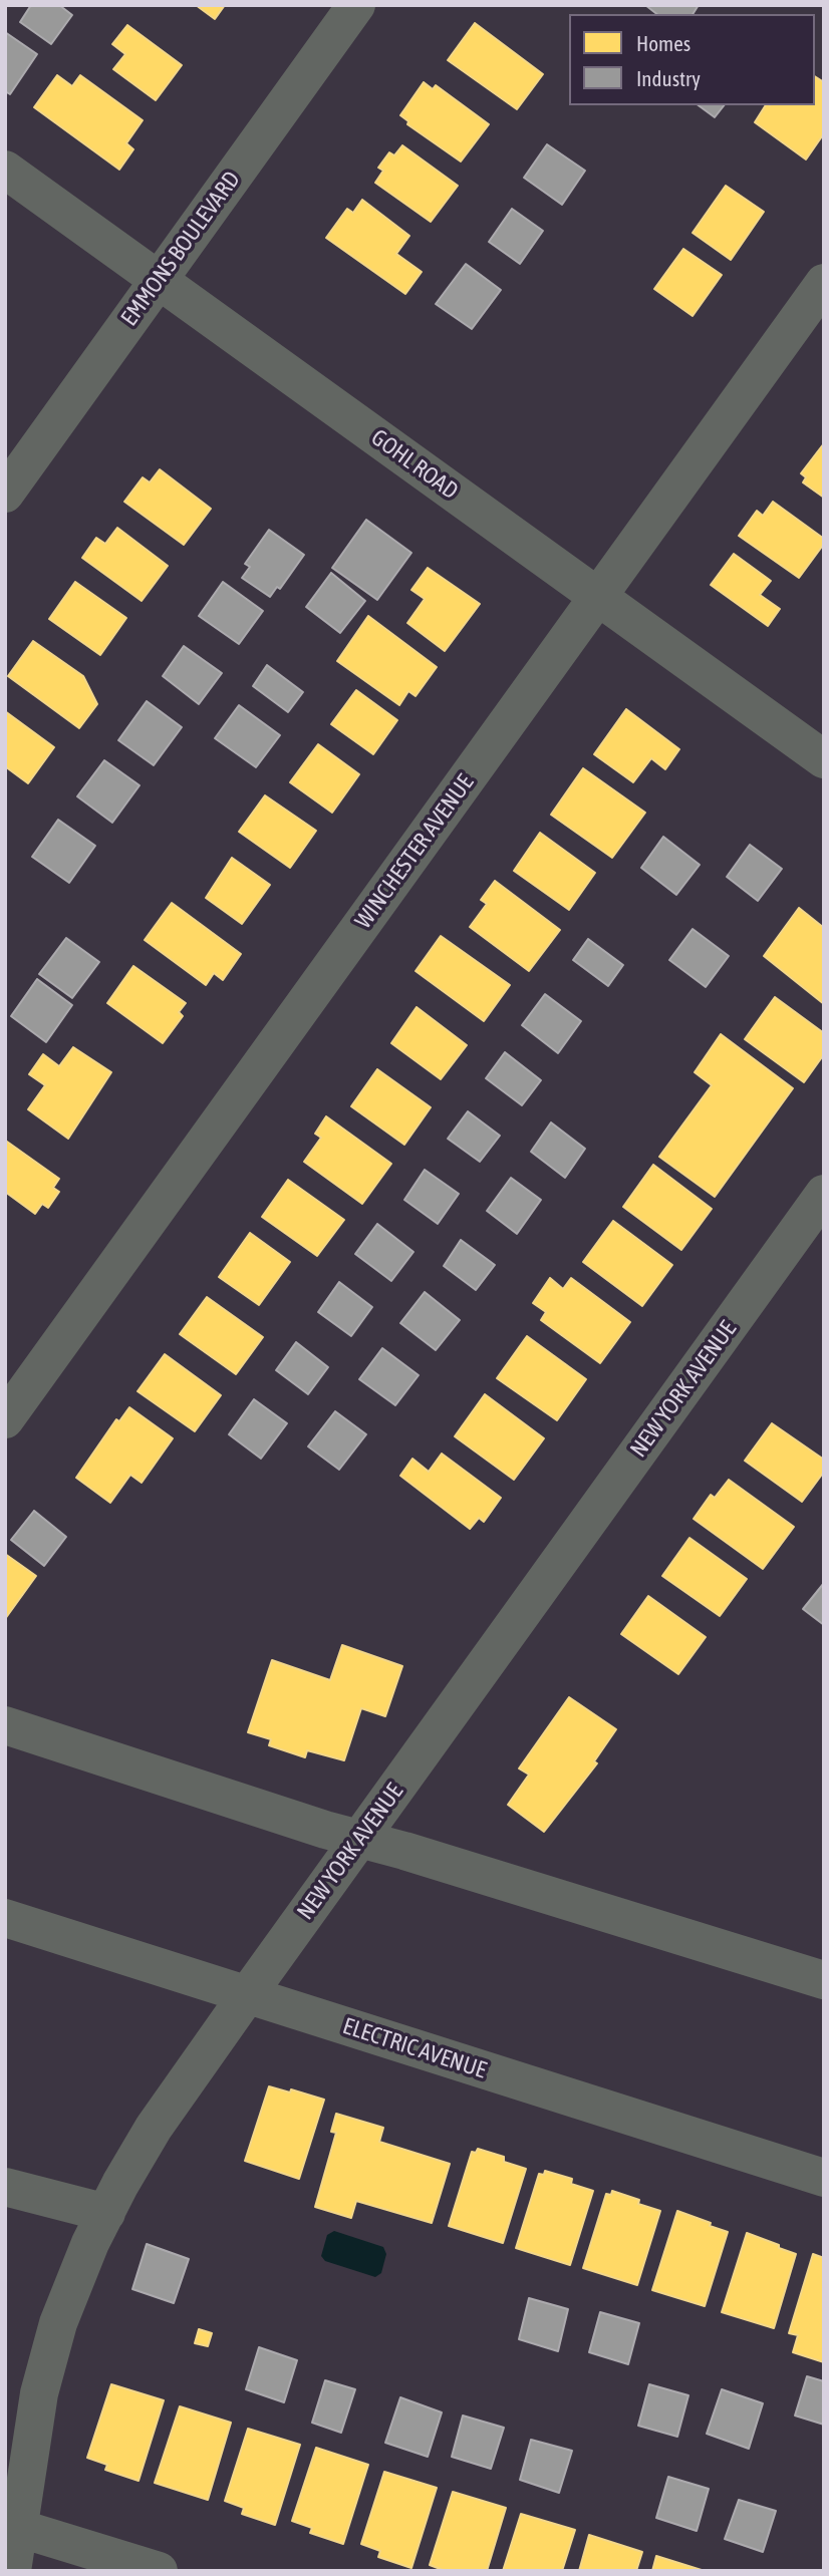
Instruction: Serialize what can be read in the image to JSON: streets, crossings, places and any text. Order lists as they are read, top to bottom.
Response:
{
  "streets": {
    "street": [
      "EMMONS BOULEVARD",
      "GOHL ROAD",
      "WINCHESTER AVENUE",
      "NEW YORK AVENUE",
      "ELECTRIC AVENUE"
    ]
  },
  "crossings": [
    ["EMMONS BOULEVARD", "GOHL ROAD"],
    ["GOHL ROAD", "WINCHESTER AVENUE"],
    ["NEW YORK AVENUE", "ELECTRIC AVENUE"]
  ],
  "legend": ["Homes", "Industry"]
}
